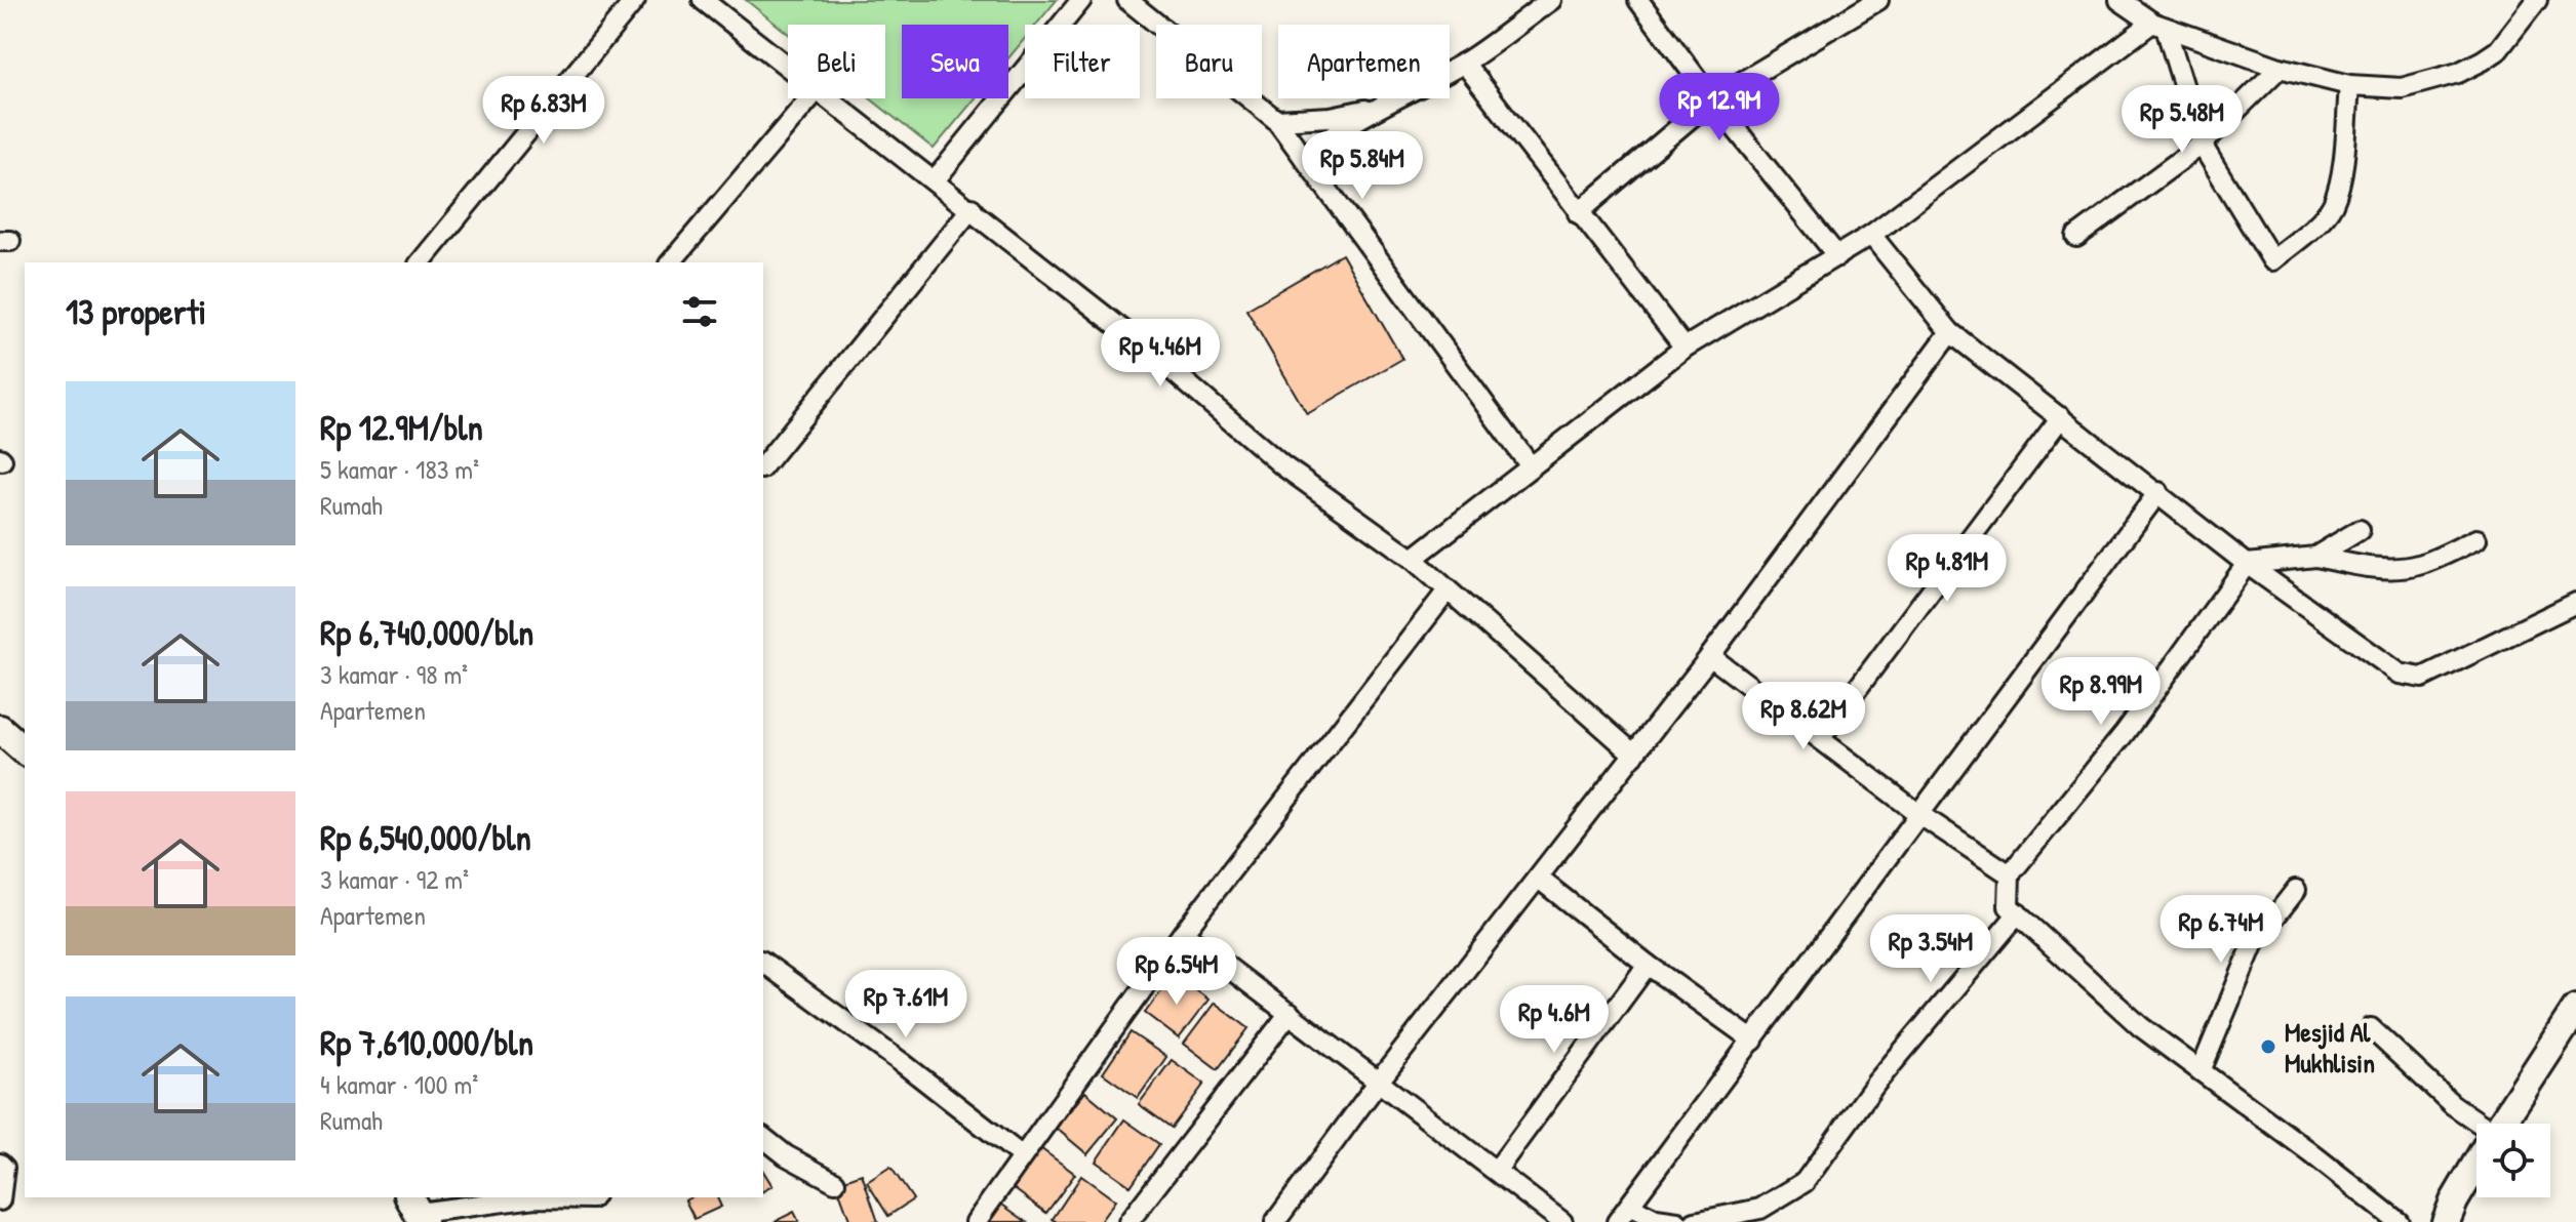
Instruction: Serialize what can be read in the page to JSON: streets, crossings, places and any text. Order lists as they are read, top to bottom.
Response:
{
  "places": ["Mesjid Al Mukhlisin"],
  "page": {
    "chip": [
      "Beli",
      "Sewa",
      "Filter",
      "Baru",
      "Apartemen"
    ],
    "price": [
      "Rp 12.9M",
      "Rp 6.83M",
      "Rp 5.48M",
      "Rp 5.84M",
      "Rp 4.46M",
      "Rp 4.81M",
      "Rp 8.99M",
      "Rp 8.62M",
      "Rp 6.74M",
      "Rp 3.54M",
      "Rp 6.54M",
      "Rp 7.61M",
      "Rp 4.6M"
    ],
    "heading": "13 properti",
    "list": [
      {
        "name": "Rp 12.9M/bln",
        "note": "5 kamar · 183 m² · Rumah"
      },
      {
        "name": "Rp 6,740,000/bln",
        "note": "3 kamar · 98 m² · Apartemen"
      },
      {
        "name": "Rp 6,540,000/bln",
        "note": "3 kamar · 92 m² · Apartemen"
      },
      {
        "name": "Rp 7,610,000/bln",
        "note": "4 kamar · 100 m² · Rumah"
      }
    ]
  }
}
